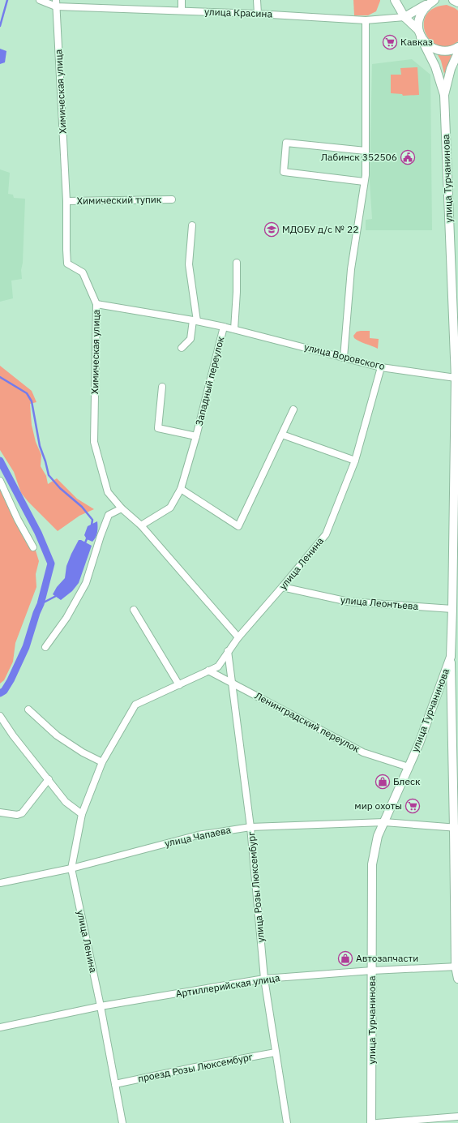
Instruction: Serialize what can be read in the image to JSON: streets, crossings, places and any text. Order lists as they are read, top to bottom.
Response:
{
  "streets": {
    "street": [
      "улица Красина",
      "Химическая улица",
      "улица Турчанинова",
      "Химический тупик",
      "улица Воровского",
      "Западный переулок",
      "улица Ленина",
      "улица Леонтьева",
      "Ленинградский переулок",
      "улица Чапаева",
      "улица Розы Люксембург",
      "Артиллерийская улица",
      "проезд Розы Люксембург"
    ]
  },
  "crossings": [
    ["улица Красина", "Химическая улица"],
    ["улица Красина", "улица Турчанинова"],
    ["Химическая улица", "Химический тупик"],
    ["Химическая улица", "улица Воровского"],
    ["улица Турчанинова", "улица Воровского"],
    ["улица Турчанинова", "улица Леонтьева"],
    ["улица Турчанинова", "Ленинградский переулок"],
    ["улица Турчанинова", "улица Чапаева"],
    ["улица Турчанинова", "Артиллерийская улица"],
    ["улица Воровского", "Западный переулок"],
    ["улица Воровского", "улица Ленина"],
    ["улица Ленина", "улица Леонтьева"],
    ["улица Ленина", "Ленинградский переулок"],
    ["улица Ленина", "улица Чапаева"],
    ["улица Ленина", "улица Розы Люксембург"],
    ["улица Ленина", "Артиллерийская улица"],
    ["улица Ленина", "проезд Розы Люксембург"],
    ["Ленинградский переулок", "улица Розы Люксембург"],
    ["улица Чапаева", "улица Розы Люксембург"],
    ["улица Розы Люксембург", "Артиллерийская улица"],
    ["улица Розы Люксембург", "проезд Розы Люксембург"]
  ],
  "places": {
    "supermarket": ["Кавказ", "мир охоты"],
    "public building": ["Лабинск 352506"],
    "school or university": ["МДОБУ д/с № 22"],
    "shop": ["Блеск", "Автозапчасти"]
  }
}
